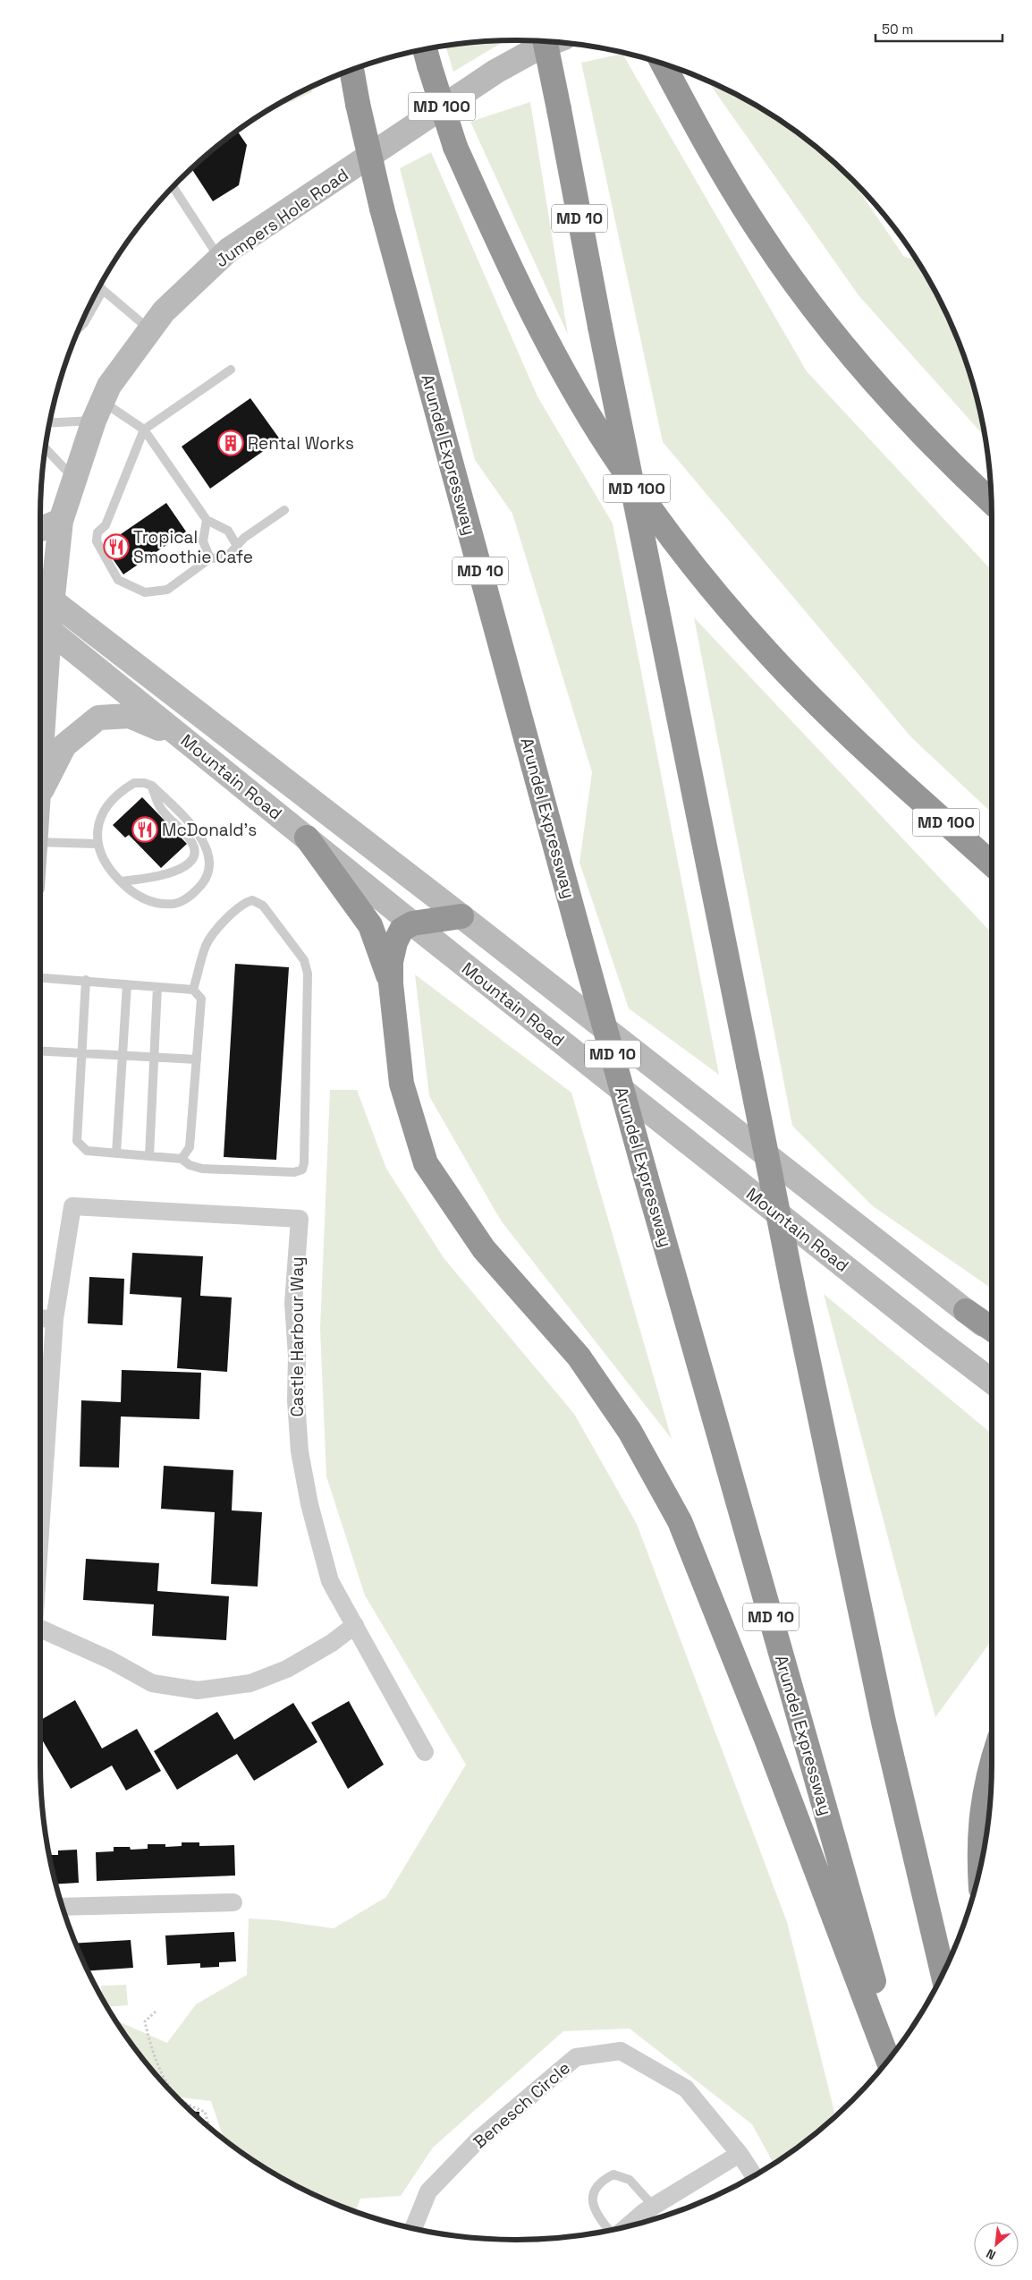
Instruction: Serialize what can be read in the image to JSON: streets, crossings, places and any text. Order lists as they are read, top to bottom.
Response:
{
  "streets": {
    "highway": ["MD 100", "MD 10", "Arundel Expressway"],
    "main road": ["Jumpers Hole Road", "Mountain Road"],
    "street": ["Castle Harbour Way", "Benesch Circle"]
  },
  "crossings": [
    ["Jumpers Hole Road", "Mountain Road"]
  ],
  "places": {
    "building": ["Rental Works"],
    "restaurant": ["Tropical Smoothie Cafe", "McDonald's"]
  },
  "scale_bar": "50 m",
  "north": "bottom left"
}
